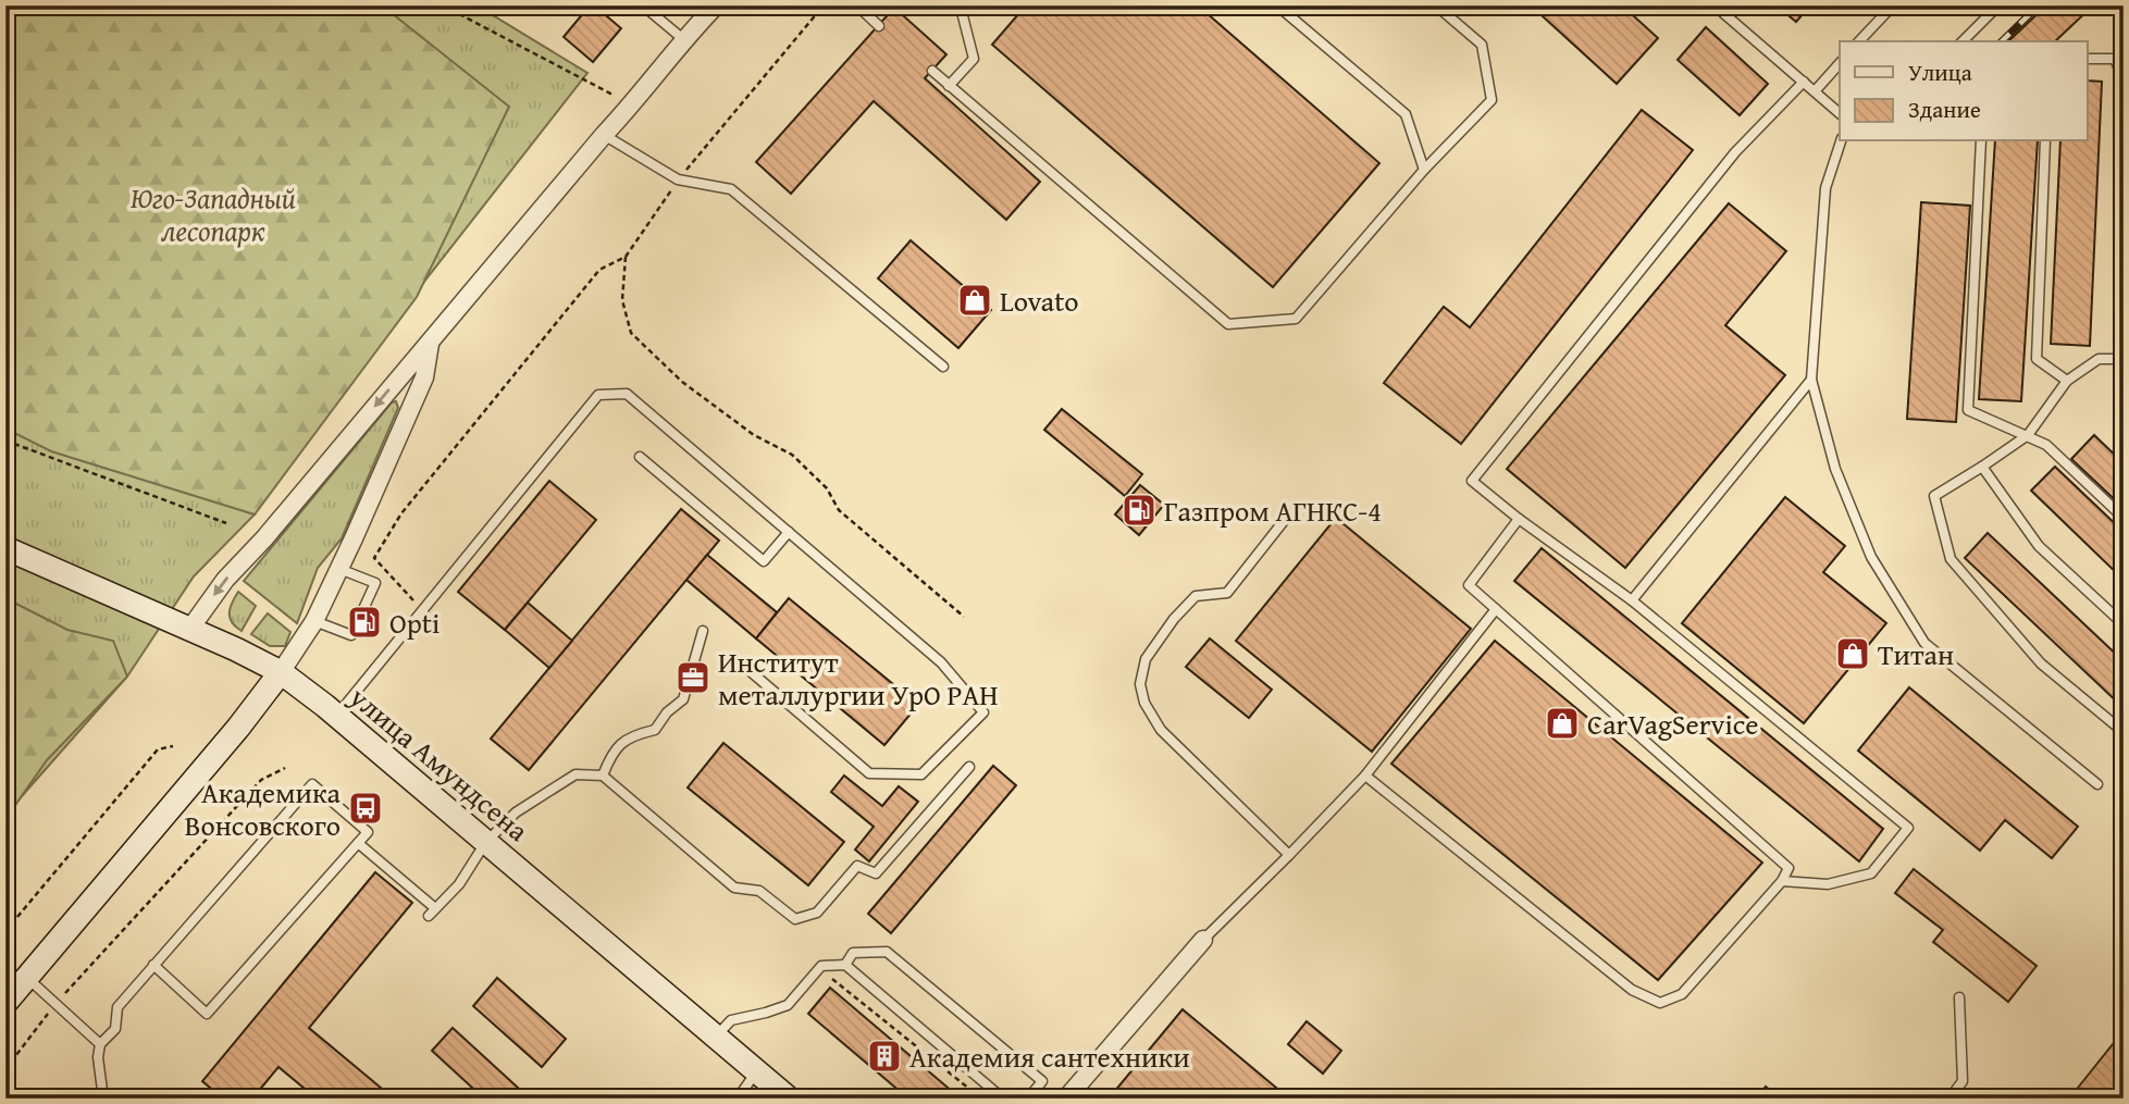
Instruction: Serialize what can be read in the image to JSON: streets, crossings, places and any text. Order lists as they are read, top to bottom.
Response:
{
  "streets": {
    "main road": ["улица Амундсена"]
  },
  "parks": ["Юго-Западный лесопарк"],
  "places": {
    "shop": ["Lovato", "Титан", "CarVagService"],
    "fuel station": ["Газпром АГНКС-4", "Opti"],
    "office": ["Институт металлургии УрО РАН"],
    "bus stop": ["Академика Вонсовского"],
    "building": ["Академия сантехники"]
  },
  "legend": ["Улица", "Здание"]
}
